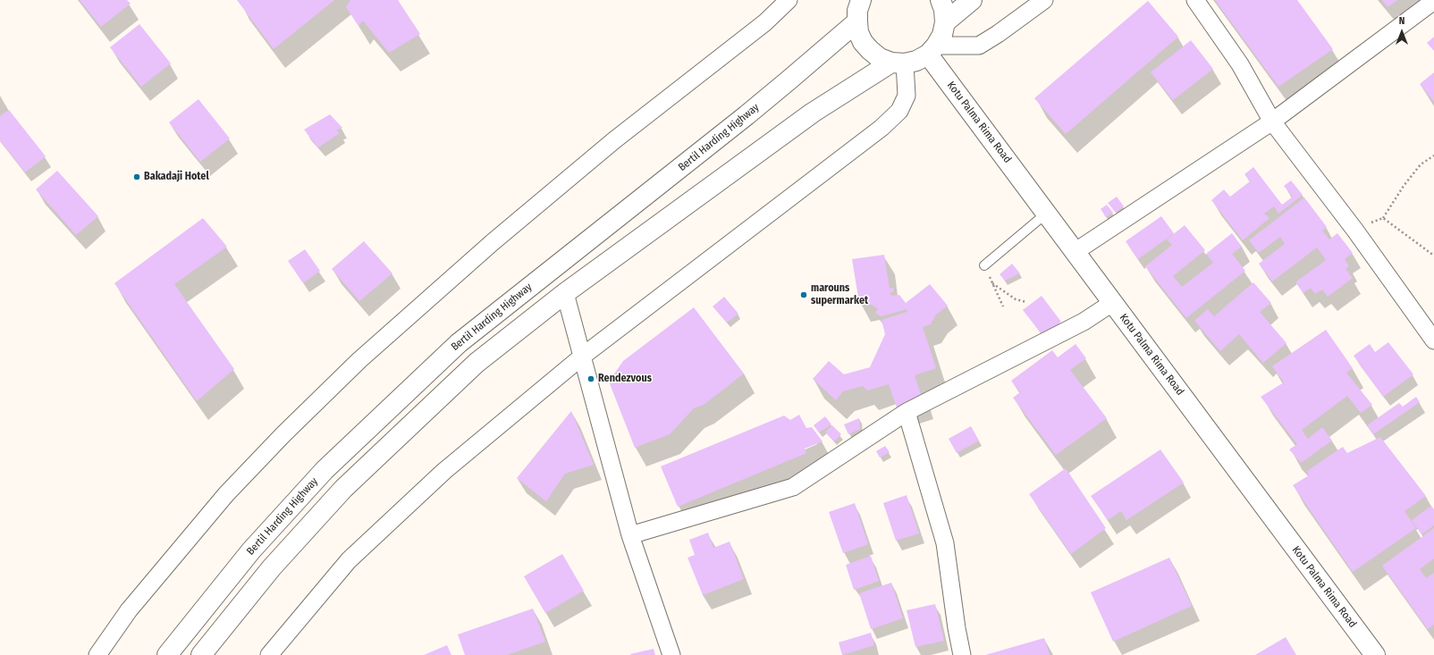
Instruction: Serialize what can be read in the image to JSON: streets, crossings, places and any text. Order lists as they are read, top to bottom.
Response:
{
  "streets": {
    "main road": ["Kotu Palma Rima Road", "Bertil Harding Highway"]
  },
  "places": ["Bakadaji Hotel", "marouns supermarket", "Rendezvous"],
  "north": "top"
}
